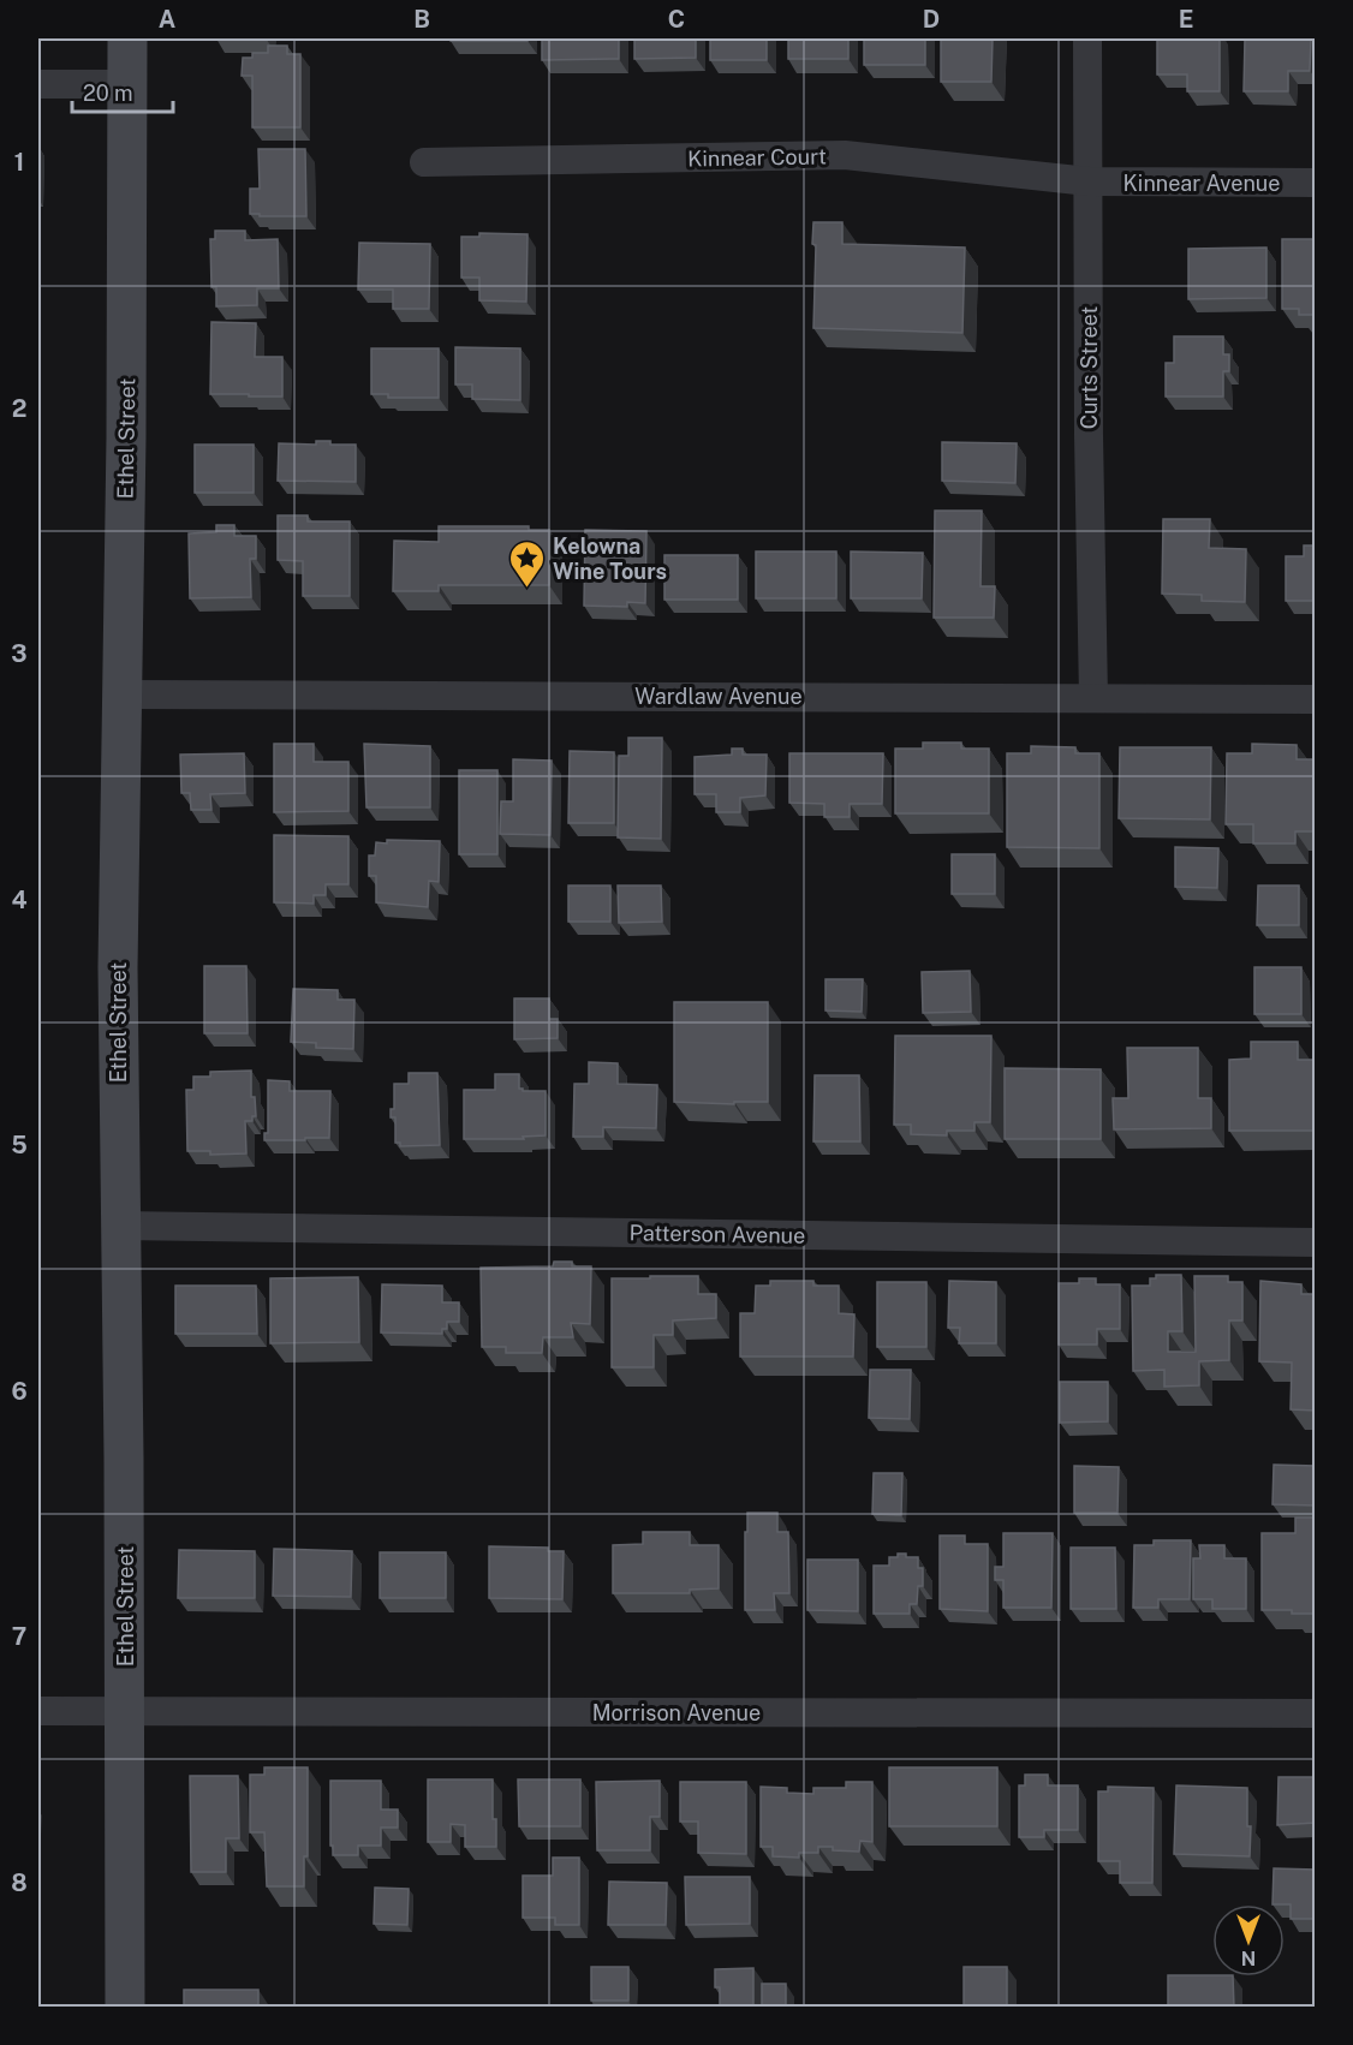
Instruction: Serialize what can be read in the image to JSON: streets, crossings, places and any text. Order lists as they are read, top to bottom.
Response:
{
  "streets": {
    "street": [
      "Kinnear Court",
      "Kinnear Avenue",
      "Curts Street",
      "Ethel Street",
      "Wardlaw Avenue",
      "Patterson Avenue",
      "Morrison Avenue"
    ]
  },
  "crossings": [
    ["Kinnear Court", "Kinnear Avenue"],
    ["Kinnear Court", "Curts Street"],
    ["Kinnear Avenue", "Curts Street"],
    ["Curts Street", "Wardlaw Avenue"],
    ["Ethel Street", "Wardlaw Avenue"],
    ["Ethel Street", "Patterson Avenue"],
    ["Ethel Street", "Morrison Avenue"]
  ],
  "places": {
    "place": ["Kelowna Wine Tours"]
  },
  "scale_bar": "20 m",
  "north": "bottom",
  "grid": {
    "columns": [
      "A",
      "B",
      "C",
      "D",
      "E"
    ],
    "rows": [
      "1",
      "2",
      "3",
      "4",
      "5",
      "6",
      "7",
      "8"
    ]
  }
}
